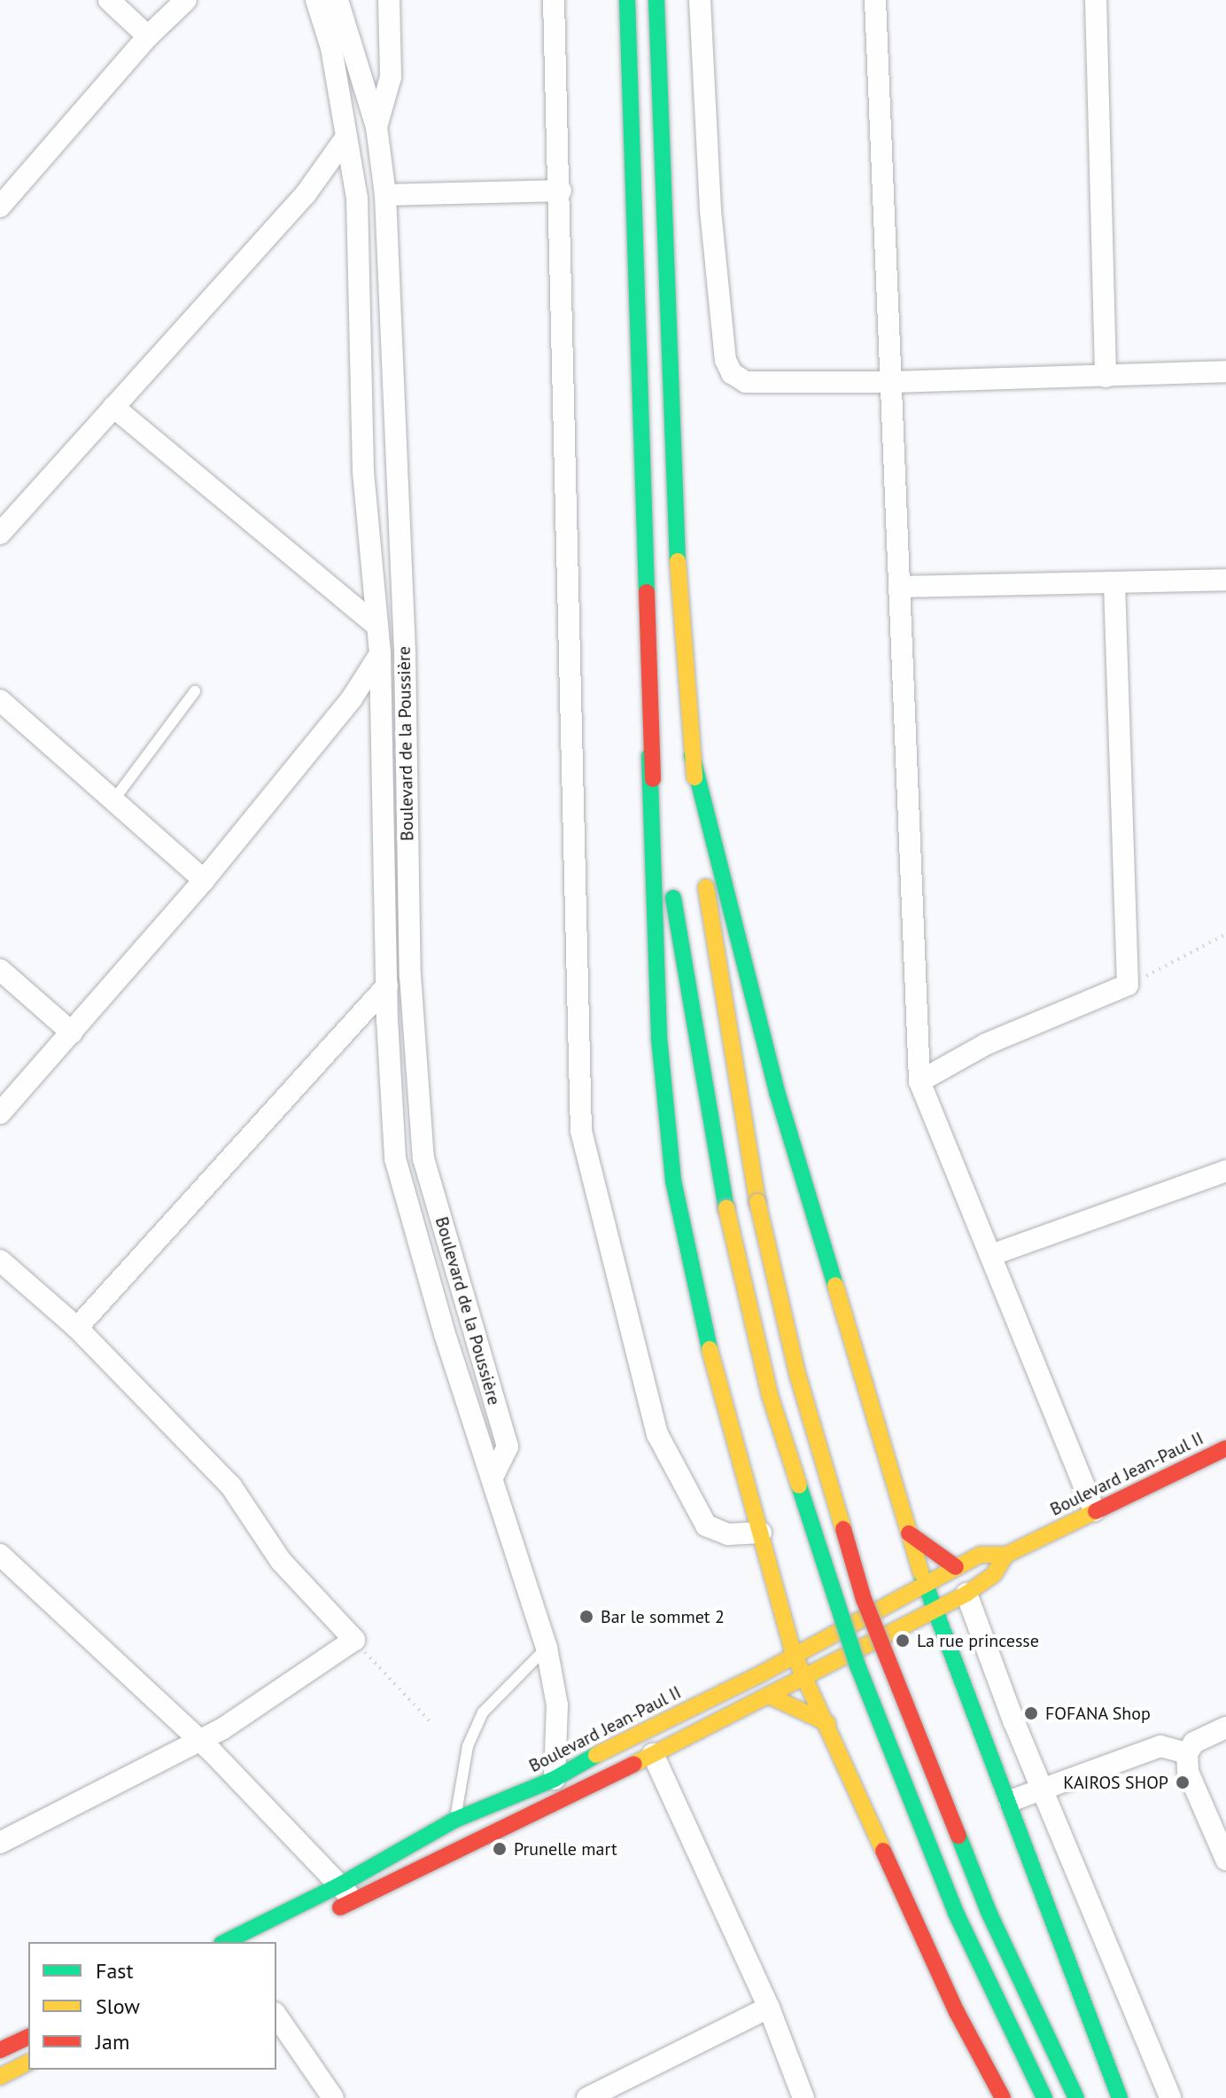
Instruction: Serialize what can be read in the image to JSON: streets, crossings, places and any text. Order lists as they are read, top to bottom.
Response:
{
  "streets": {
    "main road": ["Boulevard Jean-Paul II"],
    "street": ["Boulevard de la Poussière"]
  },
  "crossings": [
    ["Boulevard de la Poussière", "Boulevard Jean-Paul II"]
  ],
  "places": [
    "Bar le sommet 2",
    "La rue princesse",
    "FOFANA Shop",
    "KAIROS SHOP",
    "Prunelle mart"
  ],
  "legend": ["Fast", "Slow", "Jam"]
}
